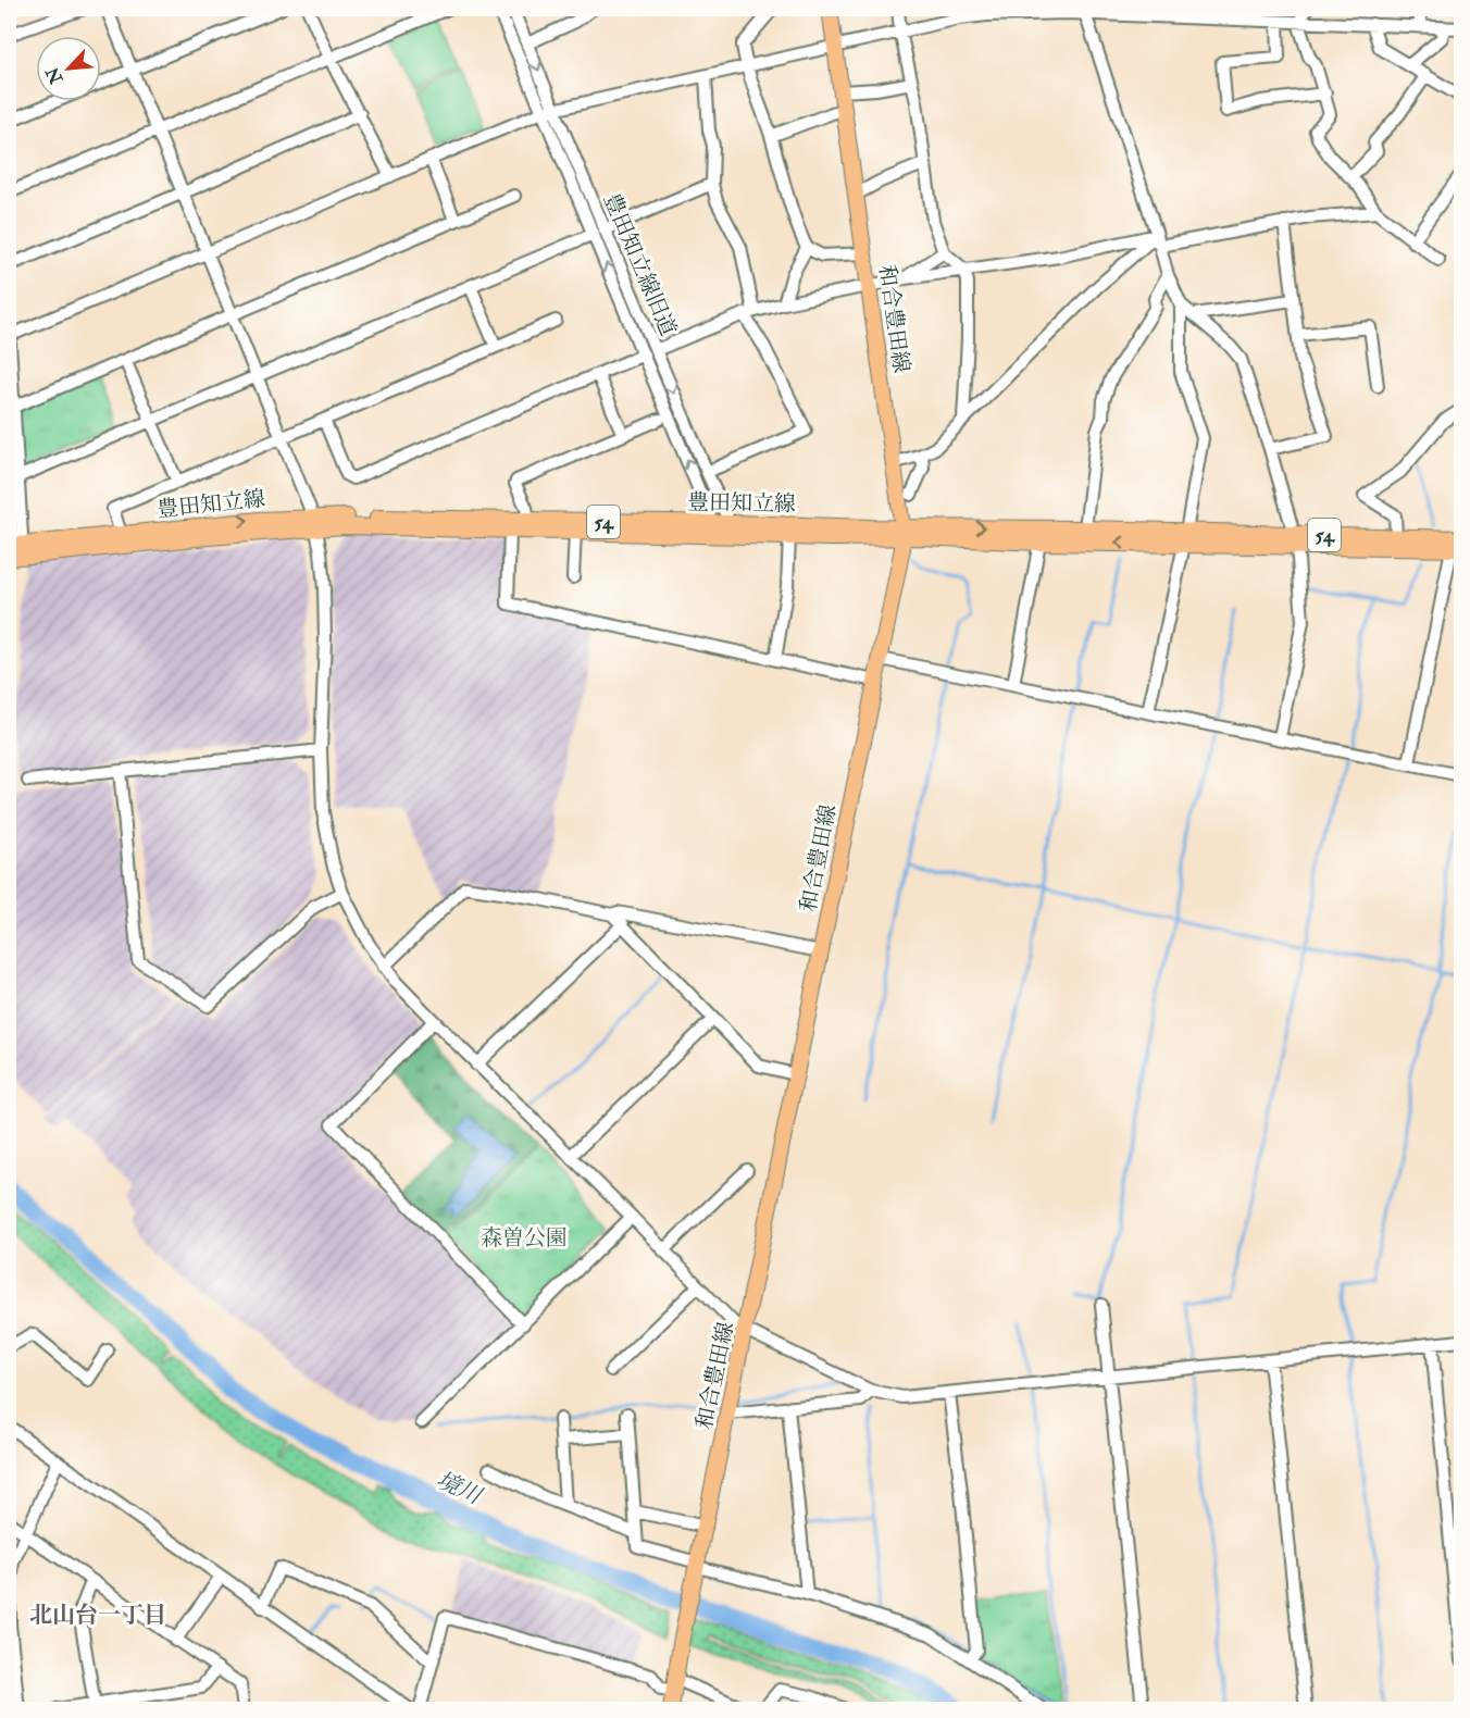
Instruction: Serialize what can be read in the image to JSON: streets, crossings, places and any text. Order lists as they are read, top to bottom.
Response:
{
  "streets": {
    "main road": ["和合豊田線", "豊田知立線", "54"],
    "street": ["豊田知立線旧道"]
  },
  "crossings": [
    ["豊田知立線旧道", "豊田知立線"],
    ["和合豊田線", "豊田知立線"]
  ],
  "districts": ["北山台一丁目"],
  "water": ["境川"],
  "parks": ["森曽公園"],
  "north": "bottom left"
}
